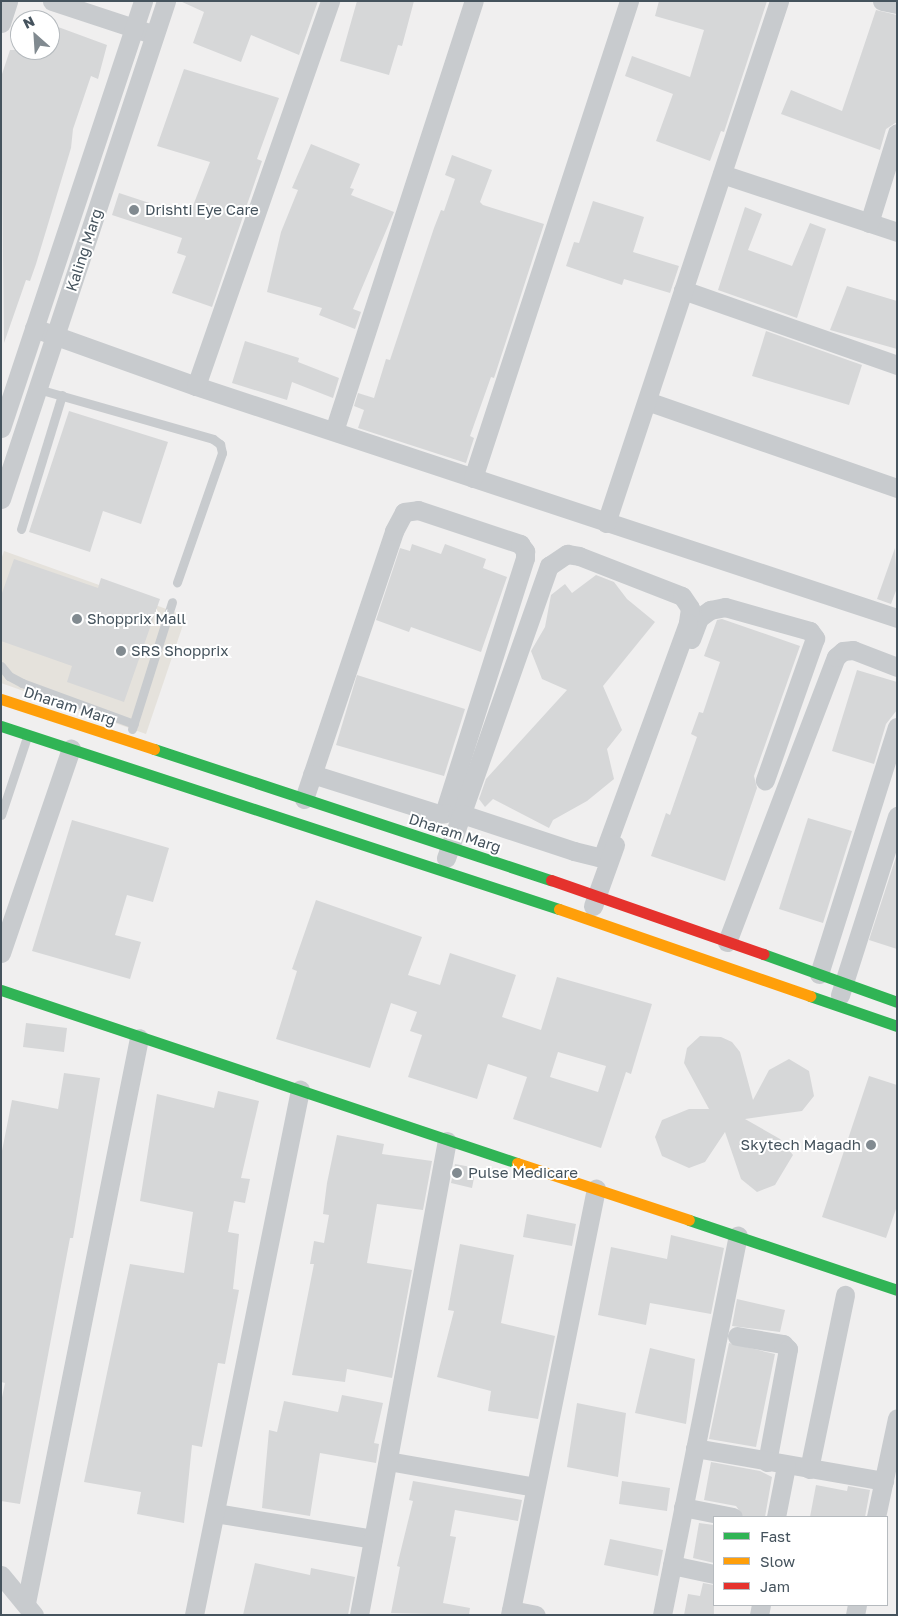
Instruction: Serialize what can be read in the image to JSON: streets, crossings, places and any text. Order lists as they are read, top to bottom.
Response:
{
  "streets": {
    "street": ["Kaling Marg", "Dharam Marg"]
  },
  "places": [
    "Drishti Eye Care",
    "Shopprix Mall",
    "SRS Shopprix",
    "Skytech Magadh",
    "Pulse Medicare"
  ],
  "legend": ["Fast", "Slow", "Jam"],
  "north": "top left"
}
